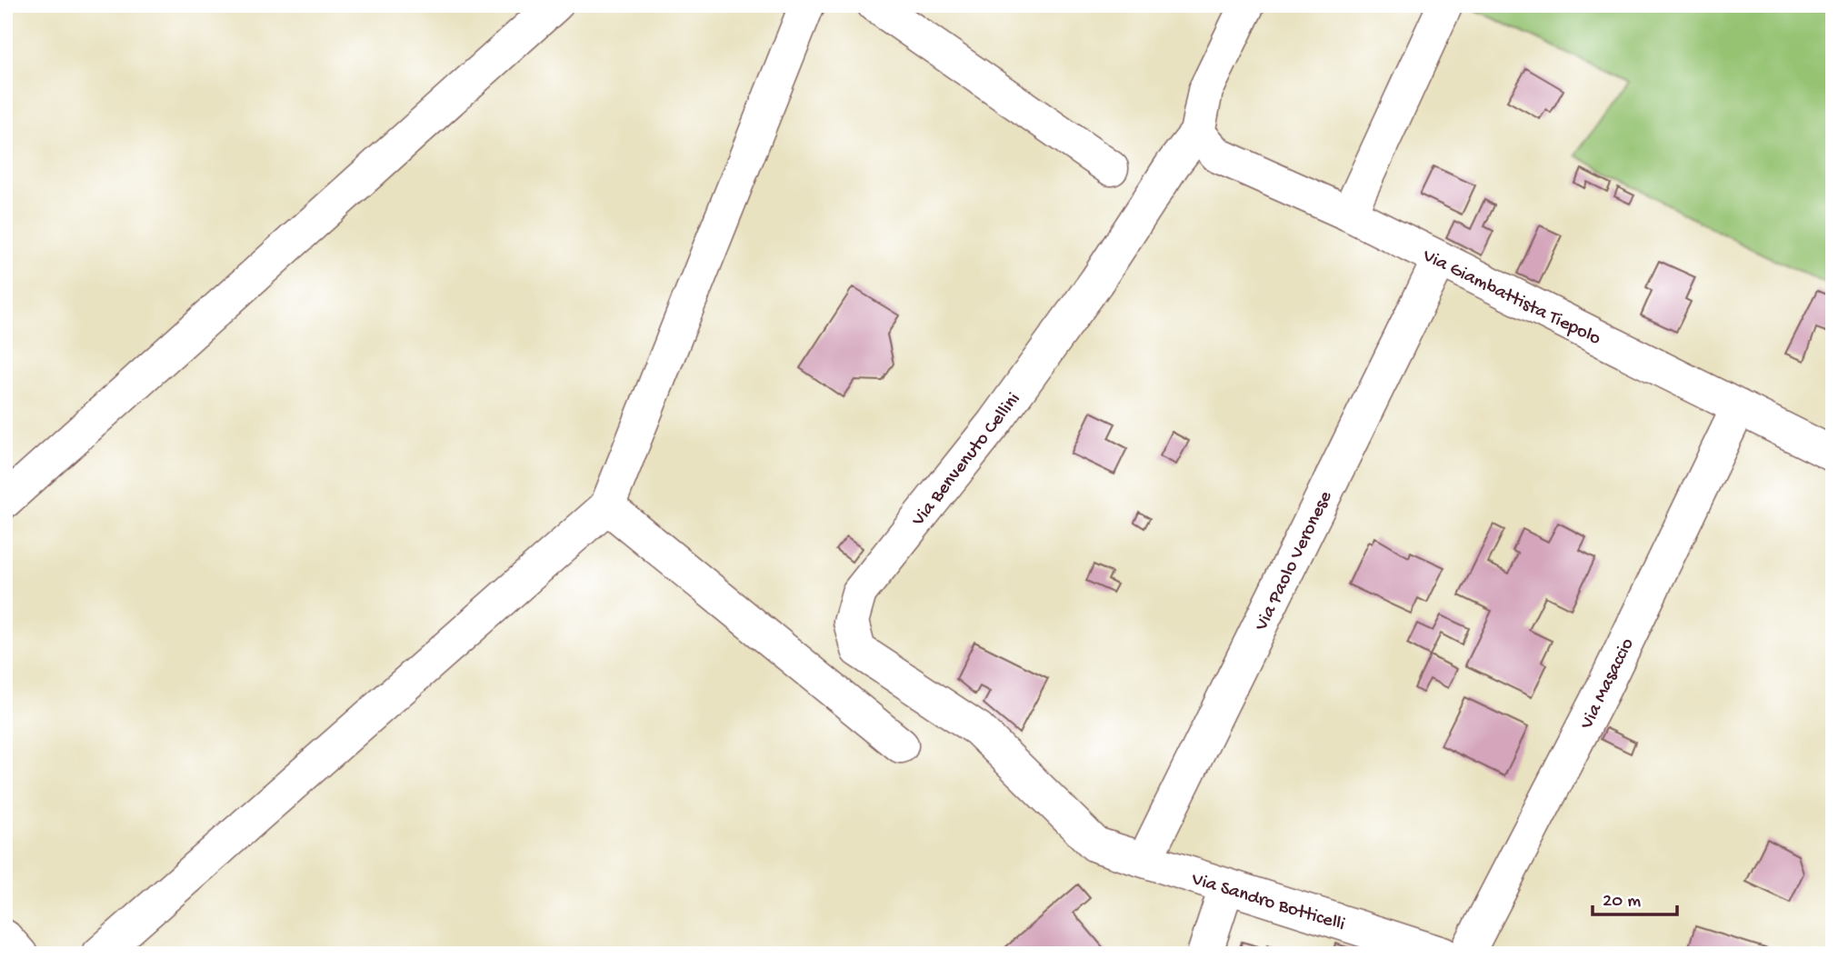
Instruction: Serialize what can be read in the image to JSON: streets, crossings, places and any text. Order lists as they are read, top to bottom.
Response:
{
  "streets": {
    "street": [
      "Via Giambattista Tiepolo",
      "Via Benvenuto Cellini",
      "Via Paolo Veronese",
      "Via Masaccio",
      "Via Sandro Botticelli"
    ]
  },
  "crossings": [
    ["Via Giambattista Tiepolo", "Via Benvenuto Cellini"],
    ["Via Giambattista Tiepolo", "Via Paolo Veronese"],
    ["Via Giambattista Tiepolo", "Via Masaccio"],
    ["Via Benvenuto Cellini", "Via Sandro Botticelli"],
    ["Via Paolo Veronese", "Via Sandro Botticelli"]
  ],
  "scale_bar": "20 m"
}
